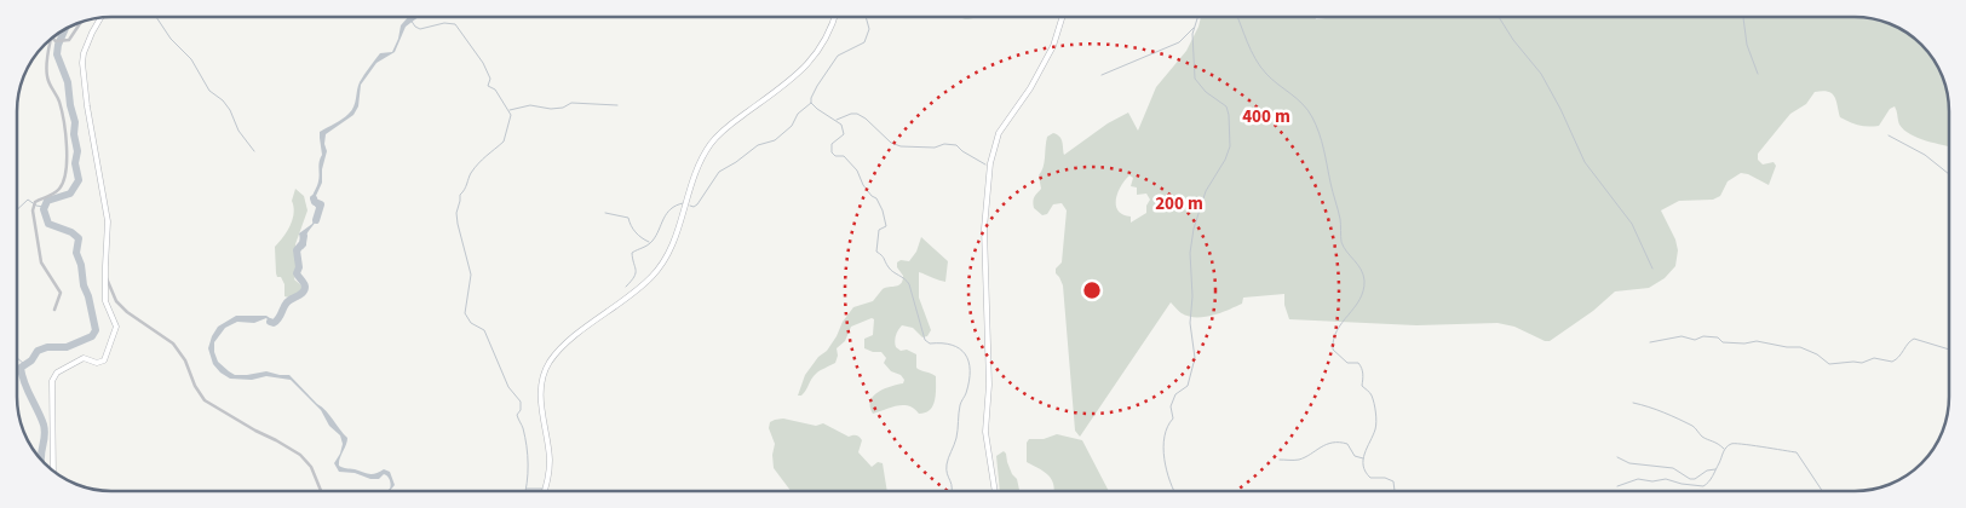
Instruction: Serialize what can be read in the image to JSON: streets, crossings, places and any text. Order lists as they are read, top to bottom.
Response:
{
  "rings": ["400 m", "200 m"]
}
